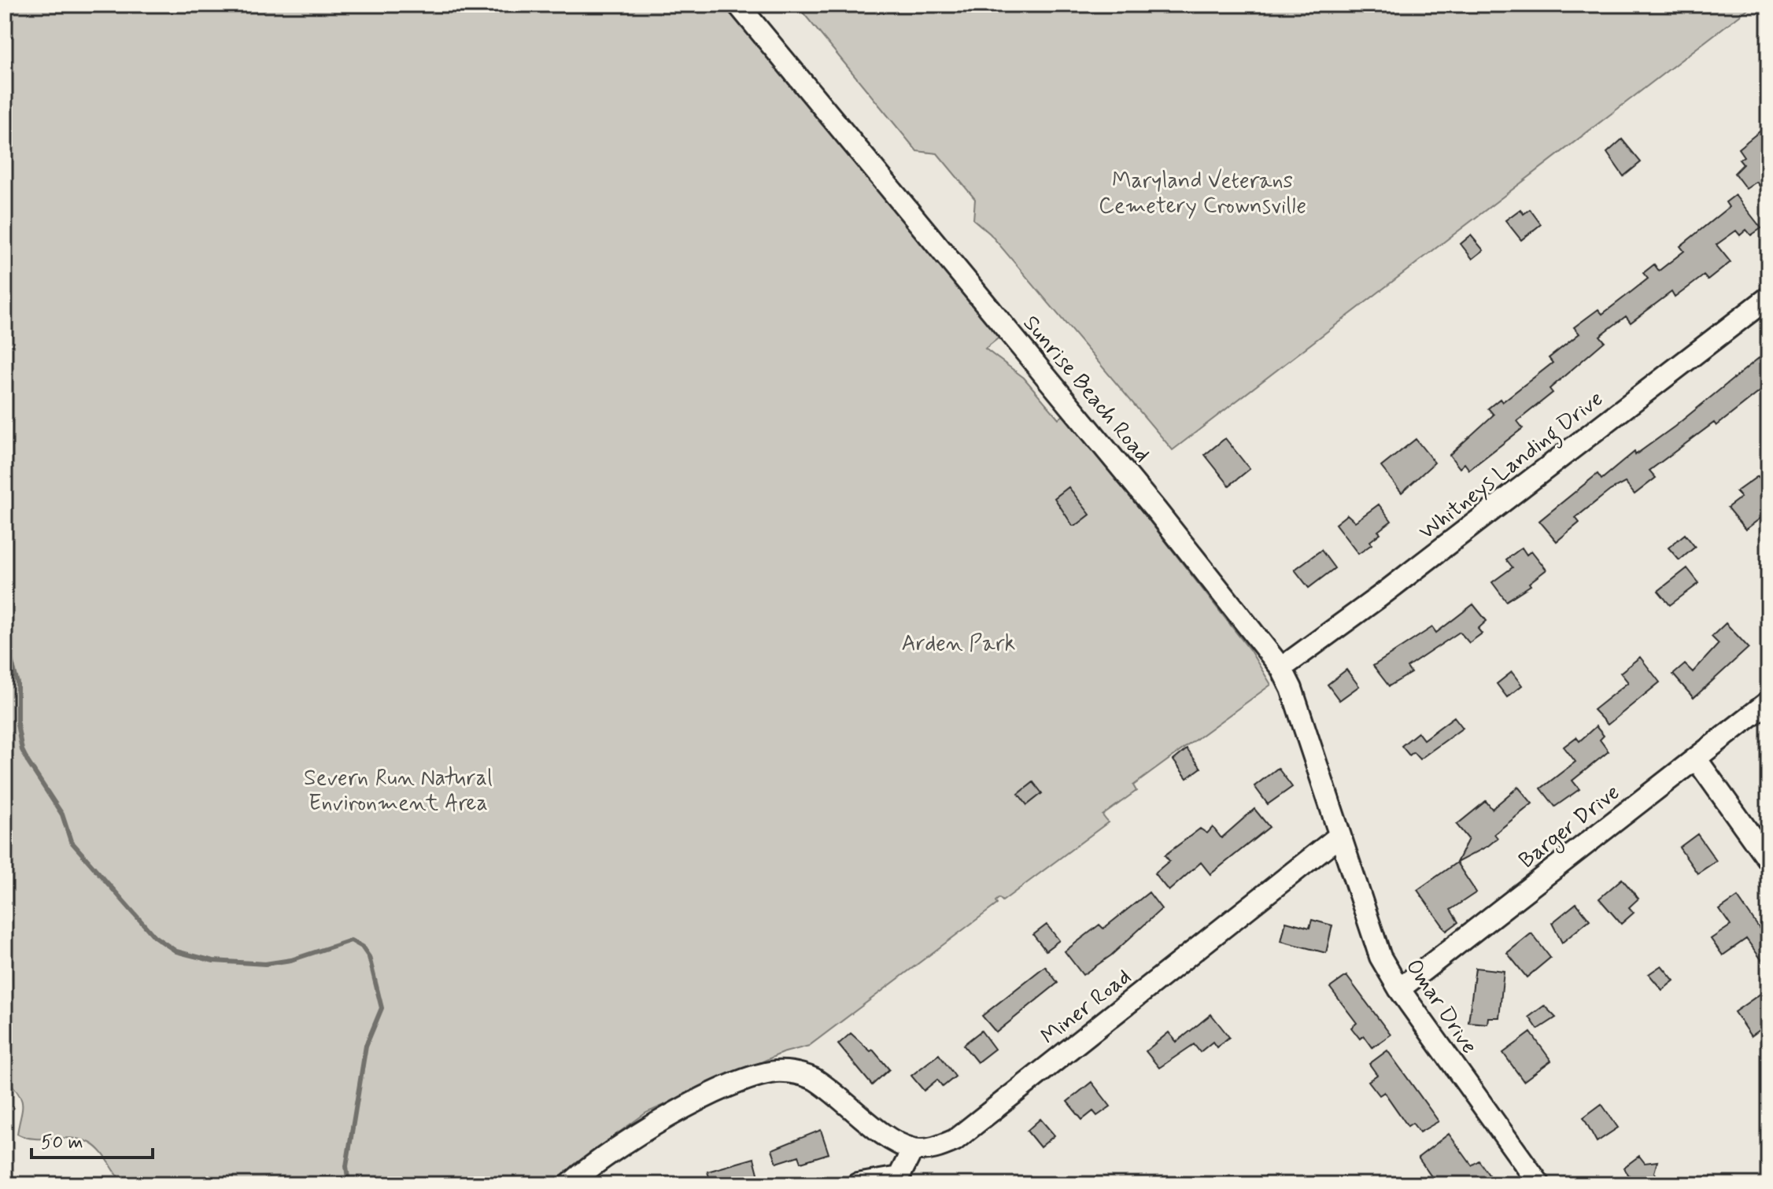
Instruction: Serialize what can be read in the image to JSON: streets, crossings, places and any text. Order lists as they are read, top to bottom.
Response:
{
  "streets": {
    "street": [
      "Sunrise Beach Road",
      "Whitneys Landing Drive",
      "Barger Drive",
      "Miner Road",
      "Omar Drive"
    ]
  },
  "crossings": [
    ["Sunrise Beach Road", "Whitneys Landing Drive"],
    ["Sunrise Beach Road", "Miner Road"],
    ["Sunrise Beach Road", "Omar Drive"],
    ["Barger Drive", "Omar Drive"],
    ["Miner Road", "Omar Drive"]
  ],
  "parks": ["Maryland Veterans Cemetery Crownsville", "Arden Park", "Severn Run Natural Environment Area"],
  "scale_bar": "50 m"
}
